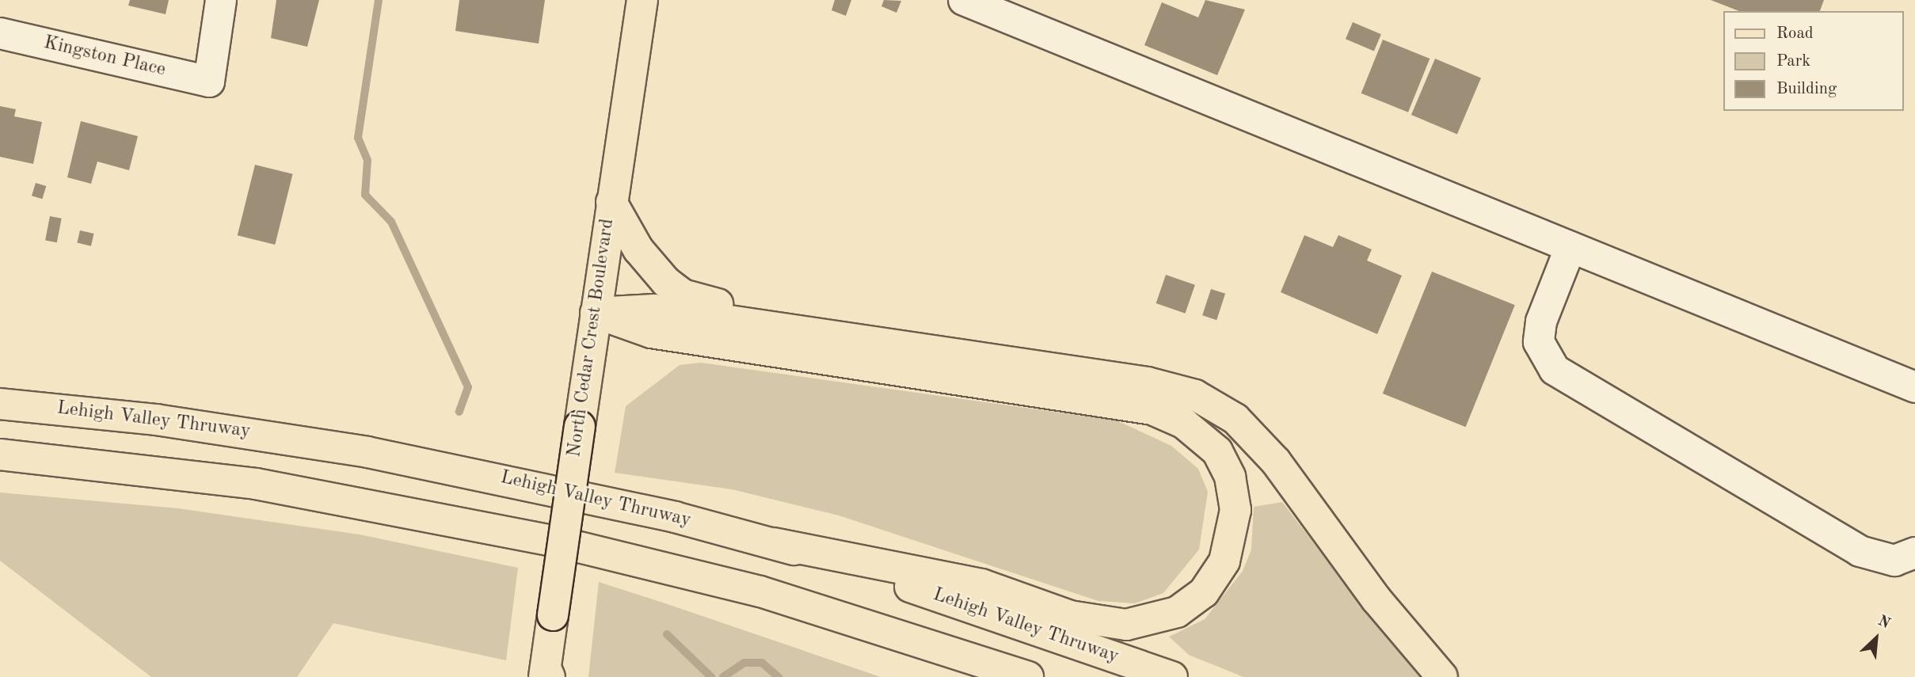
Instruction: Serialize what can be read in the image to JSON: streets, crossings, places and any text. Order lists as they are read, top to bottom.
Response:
{
  "streets": {
    "main road": ["North Cedar Crest Boulevard", "Lehigh Valley Thruway"],
    "street": ["Kingston Place"]
  },
  "legend": ["Road", "Park", "Building"],
  "north": "top right"
}
